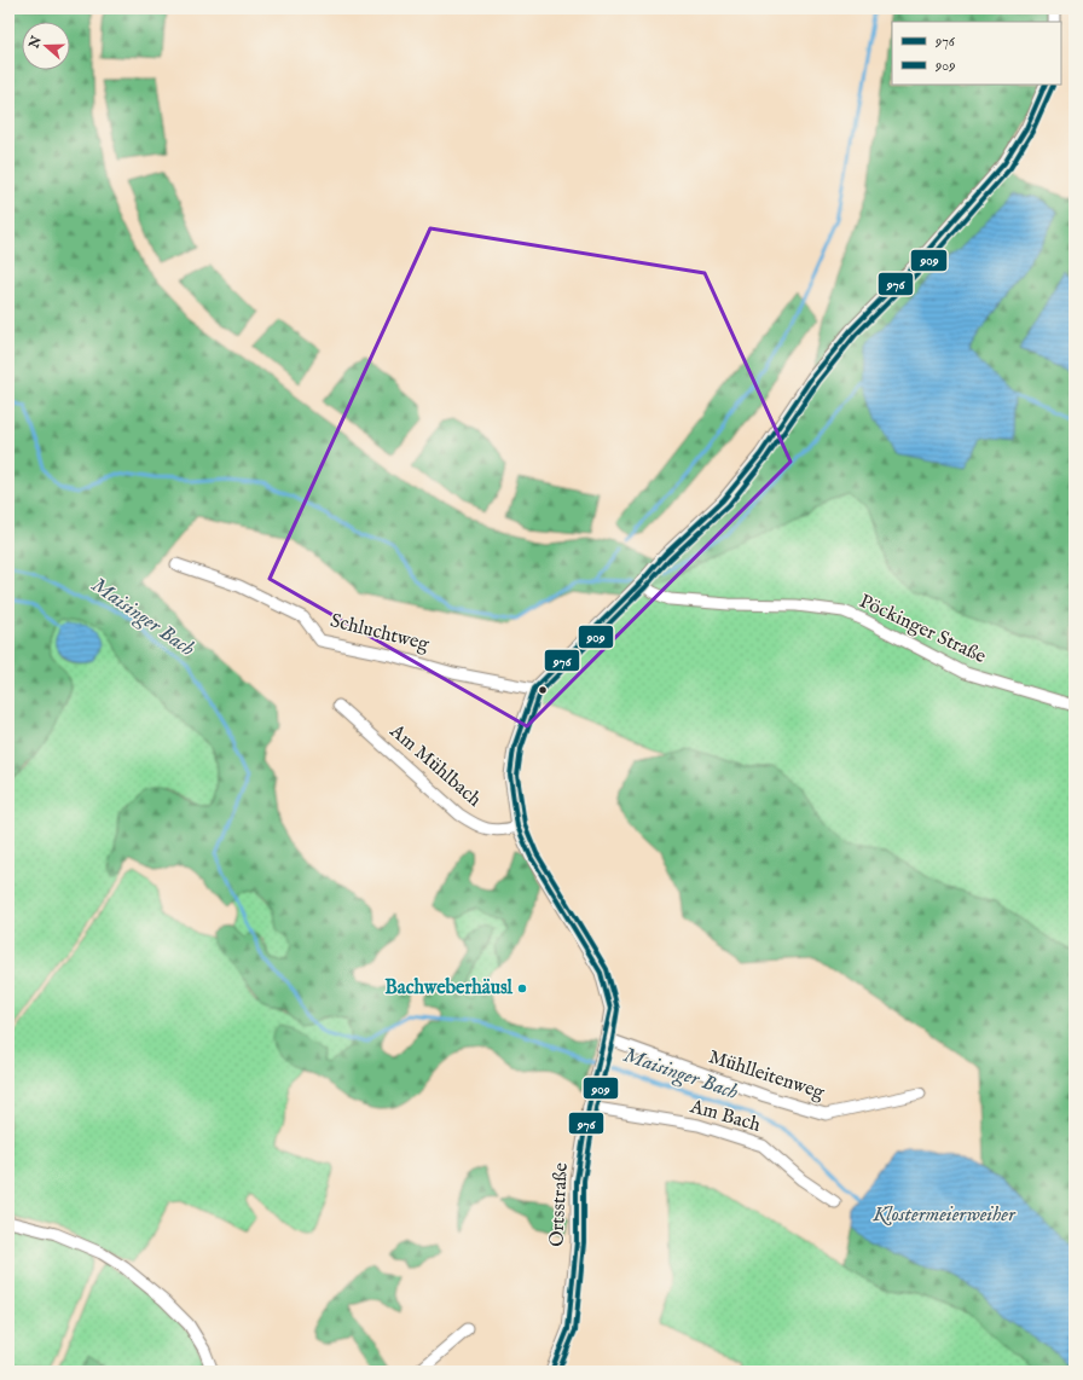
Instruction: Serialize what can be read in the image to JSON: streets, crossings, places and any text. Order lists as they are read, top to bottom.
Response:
{
  "streets": {
    "street": [
      "Pöckinger Straße",
      "Schluchtweg",
      "Am Mühlbach",
      "Mühlleitenweg",
      "Am Bach",
      "Ortsstraße"
    ]
  },
  "crossings": [
    ["Schluchtweg", "Ortsstraße"],
    ["Am Mühlbach", "Ortsstraße"],
    ["Mühlleitenweg", "Ortsstraße"],
    ["Am Bach", "Ortsstraße"]
  ],
  "water": ["Maisinger Bach", "Klostermeierweiher"],
  "places": ["Bachweberhäusl"],
  "lines": ["transit line 976", "transit line 909"],
  "legend": ["976", "909"],
  "north": "left"
}
